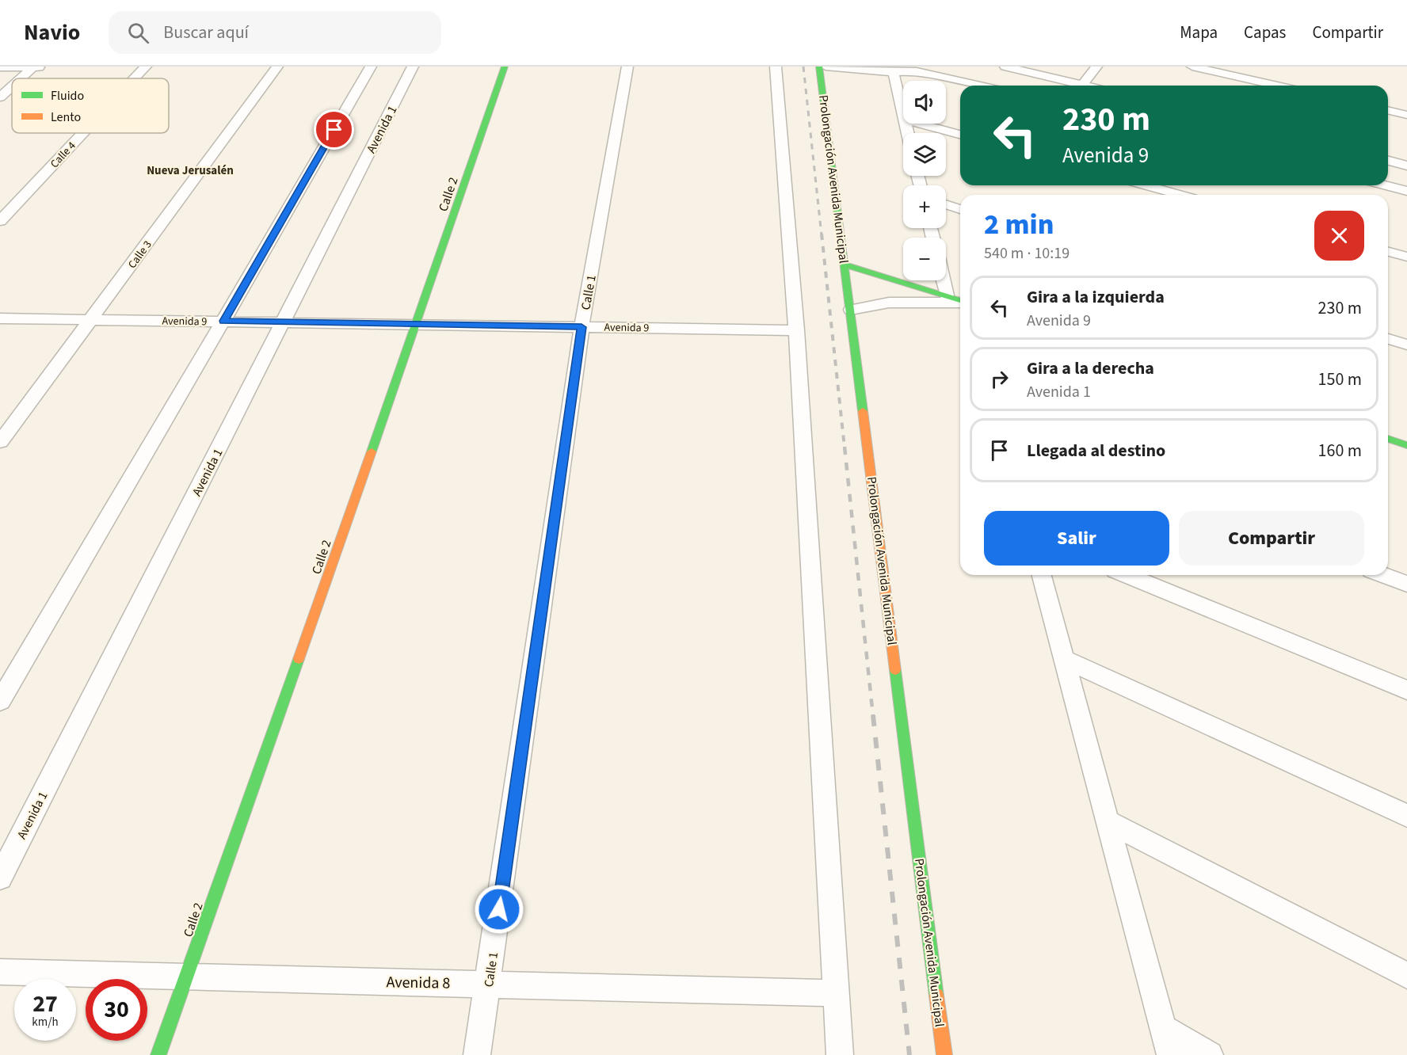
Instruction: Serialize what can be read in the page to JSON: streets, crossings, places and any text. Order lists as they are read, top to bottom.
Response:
{
  "streets": {
    "street": [
      "Avenida 1",
      "Calle 4",
      "Prolongación Avenida Municipal",
      "Calle 2",
      "Calle 3",
      "Calle 1",
      "Avenida 9",
      "Avenida 8"
    ]
  },
  "crossings": [
    ["Avenida 1", "Avenida 9"],
    ["Calle 2", "Avenida 9"],
    ["Calle 2", "Avenida 8"],
    ["Calle 3", "Avenida 9"],
    ["Calle 1", "Avenida 9"],
    ["Calle 1", "Avenida 8"]
  ],
  "districts": ["Nueva Jerusalén"],
  "legend": ["Fluido", "Lento"],
  "page": {
    "header": "Navio",
    "search": "Buscar aquí",
    "nav": ["Mapa", "Capas", "Compartir"],
    "map_buttons": ["+", "−"],
    "turn": ["230 m", "Avenida 9"],
    "heading": ["2 min", "540 m · 10:19"],
    "list": [
      {
        "name": "Gira a la izquierda",
        "note": "Avenida 9",
        "value": "230 m"
      },
      {
        "name": "Gira a la derecha",
        "note": "Avenida 1",
        "value": "150 m"
      },
      {
        "name": "Llegada al destino",
        "value": "160 m"
      }
    ],
    "buttons": ["Salir", "Compartir"],
    "speed": "27 km/h",
    "limit": "30"
  }
}
